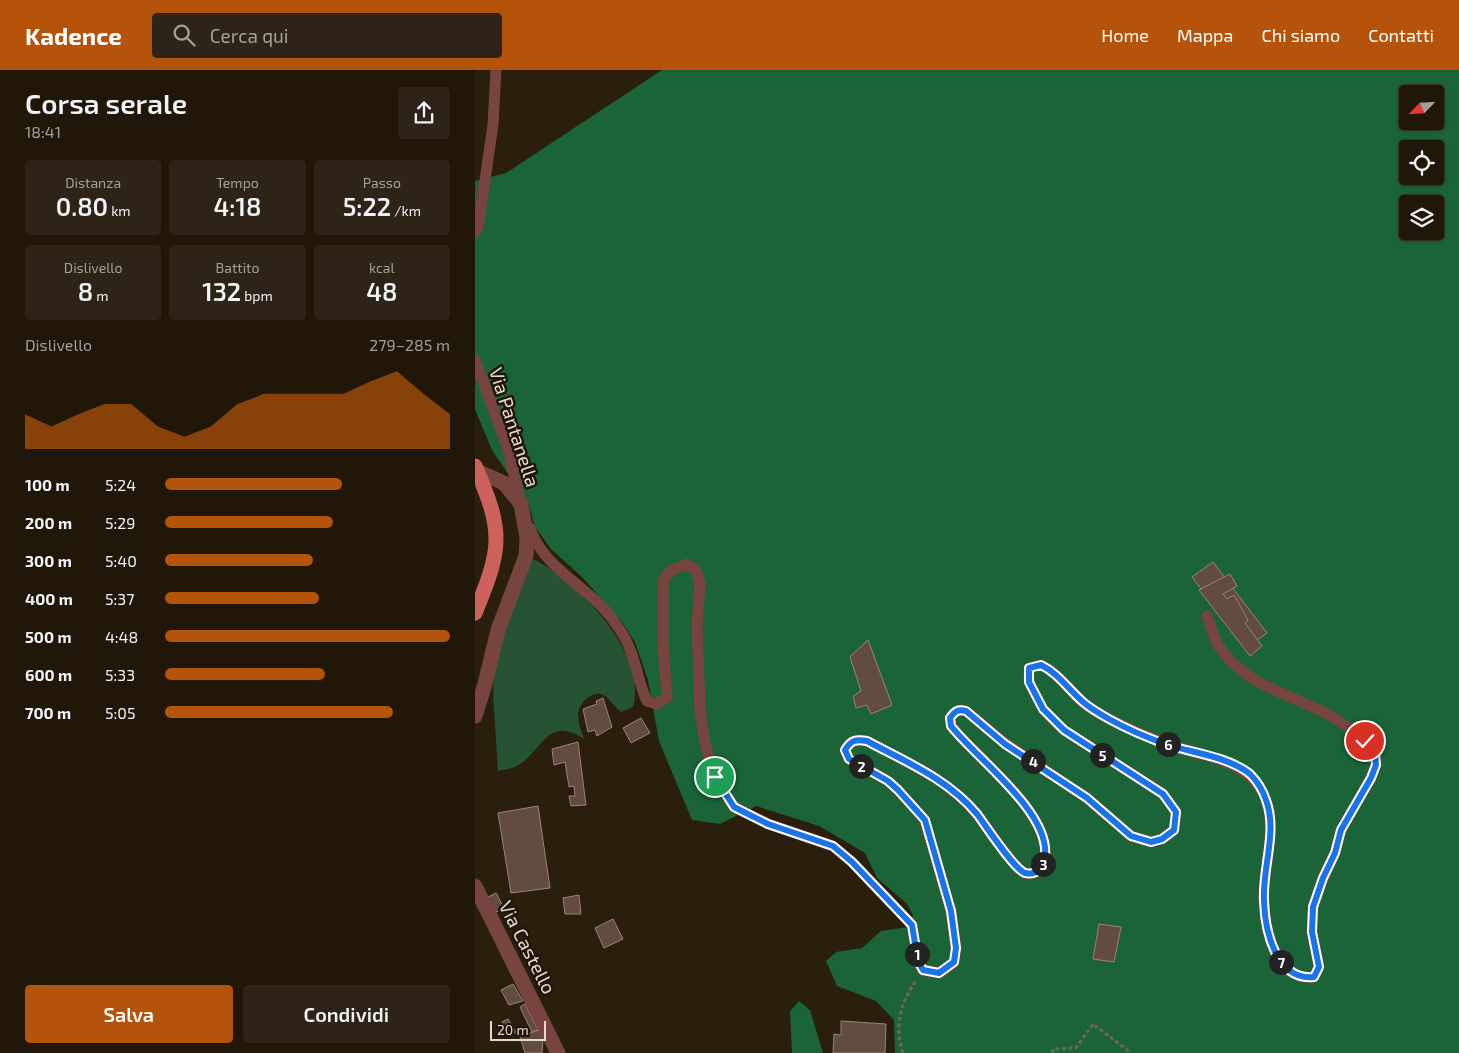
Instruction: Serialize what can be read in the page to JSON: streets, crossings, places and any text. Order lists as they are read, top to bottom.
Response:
{
  "streets": {
    "street": ["Via Castello"],
    "lane": ["Via Pantanella"]
  },
  "scale_bar": "20 m",
  "north": "bottom left",
  "page": {
    "header": "Kadence",
    "search": "Cerca qui",
    "nav": [
      "Home",
      "Mappa",
      "Chi siamo",
      "Contatti"
    ],
    "heading": ["Corsa serale", "18:41"],
    "stats": [
      ["Distanza", "0.80 km"],
      ["Tempo", "4:18"],
      ["Passo", "5:22 /km"],
      ["Dislivello", "8 m"],
      ["Battito", "132 bpm"],
      ["kcal", "48"]
    ],
    "chart": ["Dislivello", "279–285 m"],
    "list": [
      {
        "name": "100 m",
        "note": "5:24"
      },
      {
        "name": "200 m",
        "note": "5:29"
      },
      {
        "name": "300 m",
        "note": "5:40"
      },
      {
        "name": "400 m",
        "note": "5:37"
      },
      {
        "name": "500 m",
        "note": "4:48"
      },
      {
        "name": "600 m",
        "note": "5:33"
      },
      {
        "name": "700 m",
        "note": "5:05"
      }
    ],
    "pins": [
      "6",
      "5",
      "4",
      "2",
      "3",
      "1",
      "7"
    ],
    "buttons": ["Salva", "Condividi"],
    "scale": "20 m"
  }
}
